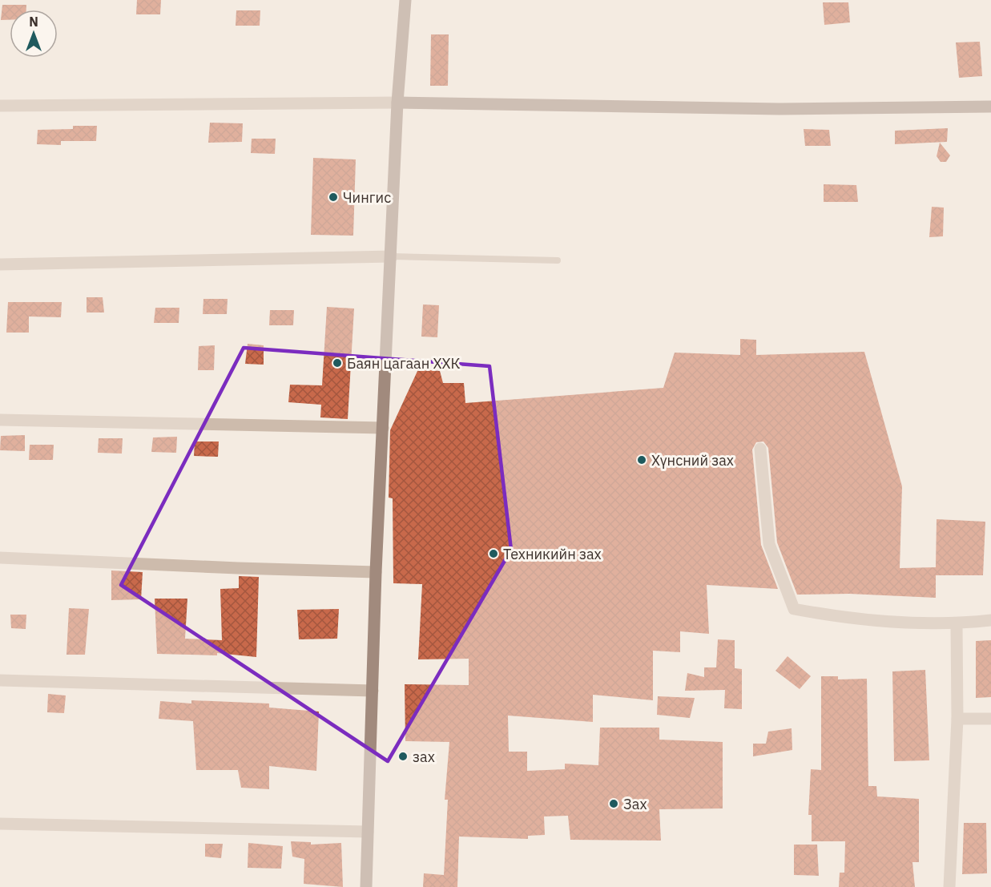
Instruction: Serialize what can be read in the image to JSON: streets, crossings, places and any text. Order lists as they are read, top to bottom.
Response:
{
  "places": [
    "Чингис",
    "Баян цагаан ХХК",
    "Хүнсний зах",
    "Техникийн зах",
    "зах",
    "Зах"
  ],
  "north": "top"
}
